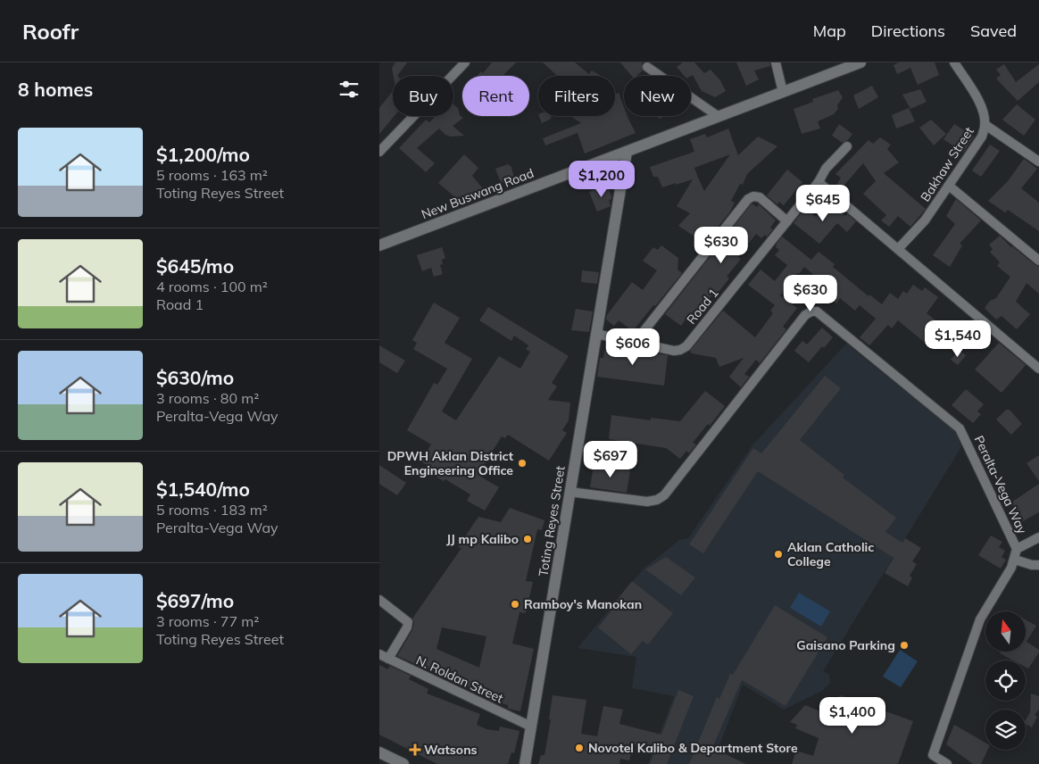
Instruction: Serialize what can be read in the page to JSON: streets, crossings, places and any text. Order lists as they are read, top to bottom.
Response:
{
  "streets": {
    "street": [
      "Bakhaw Street",
      "New Buswang Road",
      "Road 1",
      "Peralta-Vega Way",
      "Toting Reyes Street",
      "N. Roldan Street"
    ]
  },
  "crossings": [
    ["New Buswang Road", "Toting Reyes Street"],
    ["Road 1", "Toting Reyes Street"],
    ["Peralta-Vega Way", "Toting Reyes Street"],
    ["Toting Reyes Street", "N. Roldan Street"]
  ],
  "places": {
    "other": [
      "DPWH Aklan District Engineering Office",
      "JJ mp Kalibo",
      "Aklan Catholic College",
      "Ramboy's Manokan",
      "Gaisano Parking",
      "Novotel Kalibo & Department Store"
    ],
    "health": ["Watsons"]
  },
  "north": "top",
  "page": {
    "header": "Roofr",
    "nav": ["Map", "Directions", "Saved"],
    "heading": "8 homes",
    "chip": [
      "Buy",
      "Rent",
      "Filters",
      "New"
    ],
    "list": [
      {
        "name": "$1,200/mo",
        "note": "5 rooms · 163 m² · Toting Reyes Street"
      },
      {
        "name": "$645/mo",
        "note": "4 rooms · 100 m² · Road 1"
      },
      {
        "name": "$630/mo",
        "note": "3 rooms · 80 m² · Peralta-Vega Way"
      },
      {
        "name": "$1,540/mo",
        "note": "5 rooms · 183 m² · Peralta-Vega Way"
      },
      {
        "name": "$697/mo",
        "note": "3 rooms · 77 m² · Toting Reyes Street"
      }
    ],
    "price": [
      "$1,200",
      "$645",
      "$630",
      "$630",
      "$1,540",
      "$606",
      "$697",
      "$1,400"
    ]
  }
}
